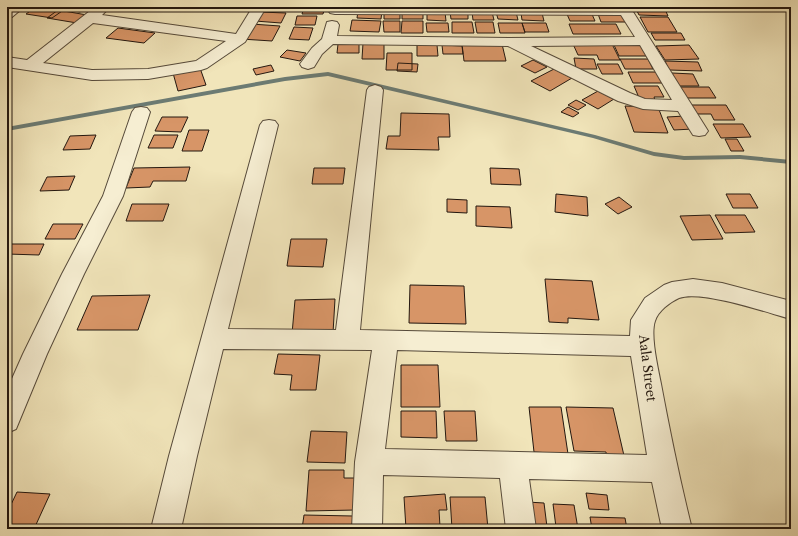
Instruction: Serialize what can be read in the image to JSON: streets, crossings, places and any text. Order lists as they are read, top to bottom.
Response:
{
  "streets": {
    "street": ["Aala Street"]
  }
}
